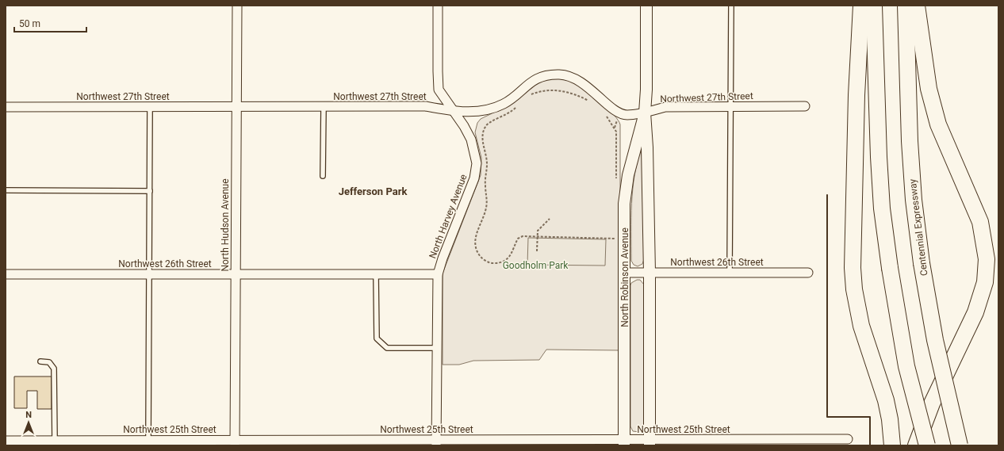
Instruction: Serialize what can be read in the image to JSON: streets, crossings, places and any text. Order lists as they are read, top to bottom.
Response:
{
  "streets": {
    "highway": ["Centennial Expressway"],
    "street": [
      "Northwest 27th Street",
      "North Harvey Avenue",
      "North Hudson Avenue",
      "Northwest 26th Street",
      "North Robinson Avenue",
      "Northwest 25th Street"
    ]
  },
  "crossings": [
    ["Northwest 27th Street", "North Harvey Avenue"],
    ["Northwest 27th Street", "North Hudson Avenue"],
    ["Northwest 27th Street", "North Robinson Avenue"],
    ["North Harvey Avenue", "Northwest 26th Street"],
    ["North Harvey Avenue", "Northwest 25th Street"],
    ["North Hudson Avenue", "Northwest 26th Street"],
    ["North Hudson Avenue", "Northwest 25th Street"],
    ["Northwest 26th Street", "North Robinson Avenue"],
    ["North Robinson Avenue", "Northwest 25th Street"]
  ],
  "districts": ["Jefferson Park"],
  "parks": ["Goodholm Park"],
  "scale_bar": "50 m",
  "north": "top"
}
